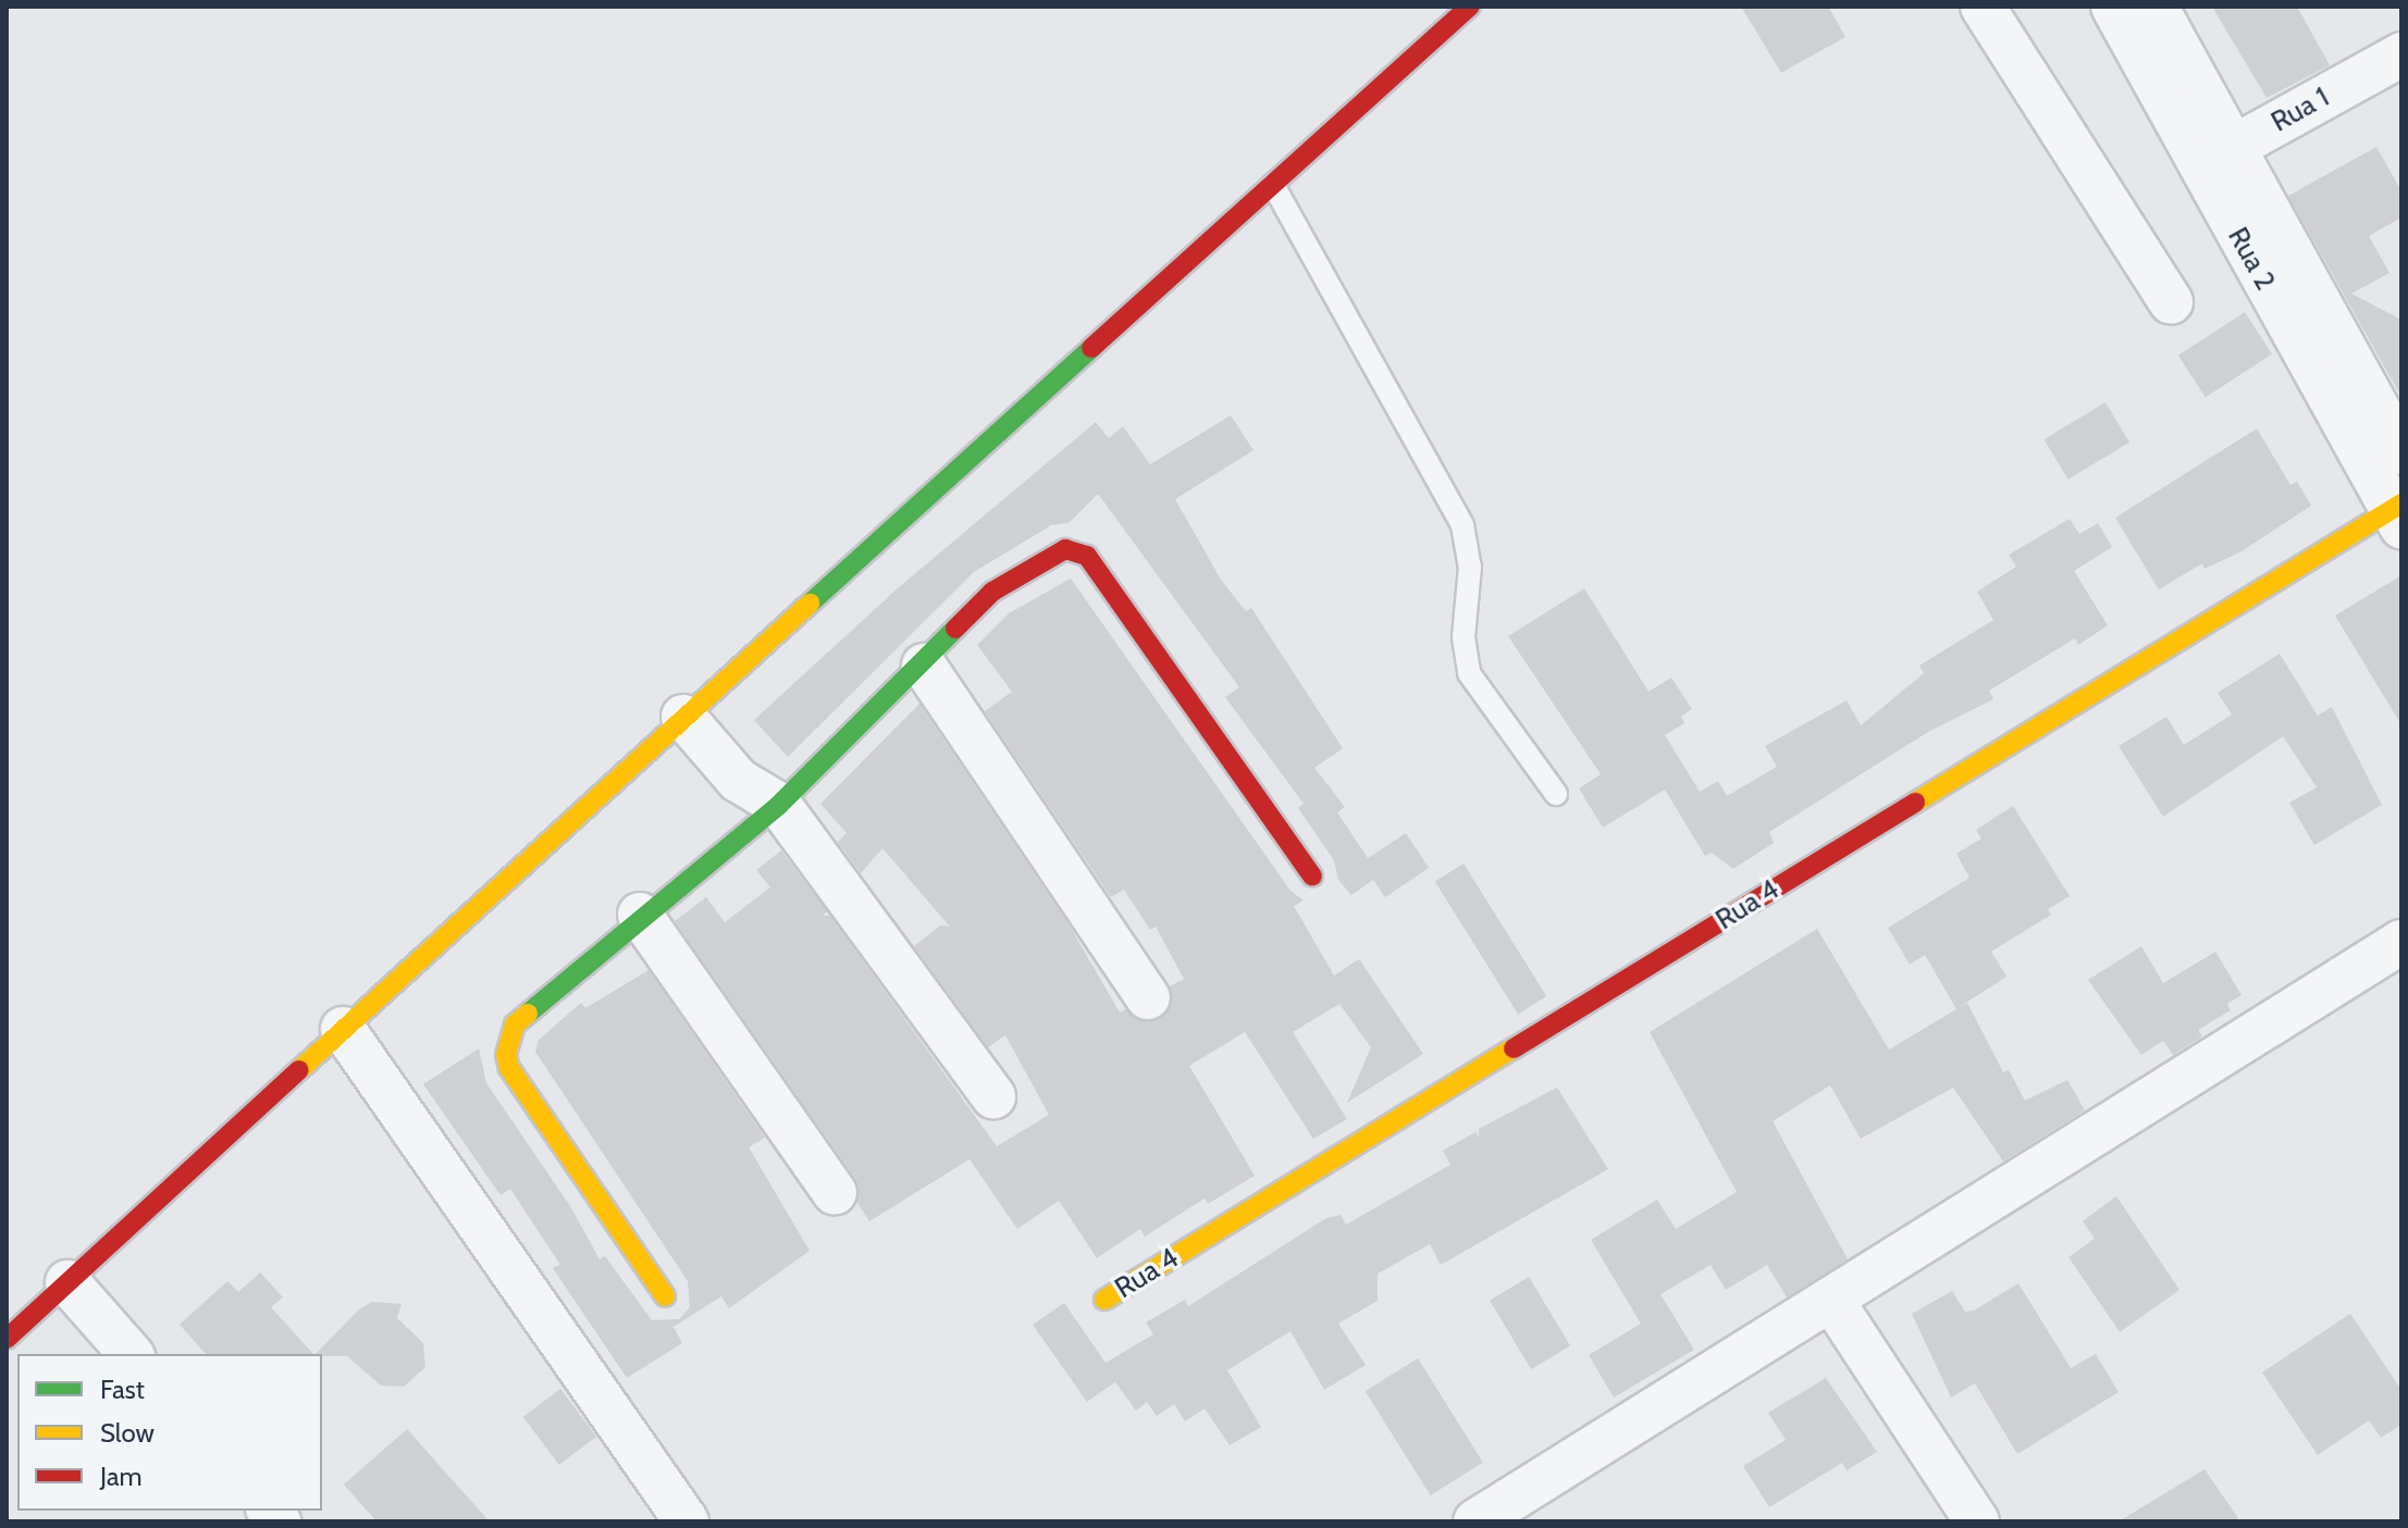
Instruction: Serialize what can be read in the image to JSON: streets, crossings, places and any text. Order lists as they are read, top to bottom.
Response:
{
  "streets": {
    "street": ["Rua 1", "Rua 2", "Rua 4"]
  },
  "crossings": [
    ["Rua 1", "Rua 2"],
    ["Rua 2", "Rua 4"]
  ],
  "legend": ["Fast", "Slow", "Jam"]
}
